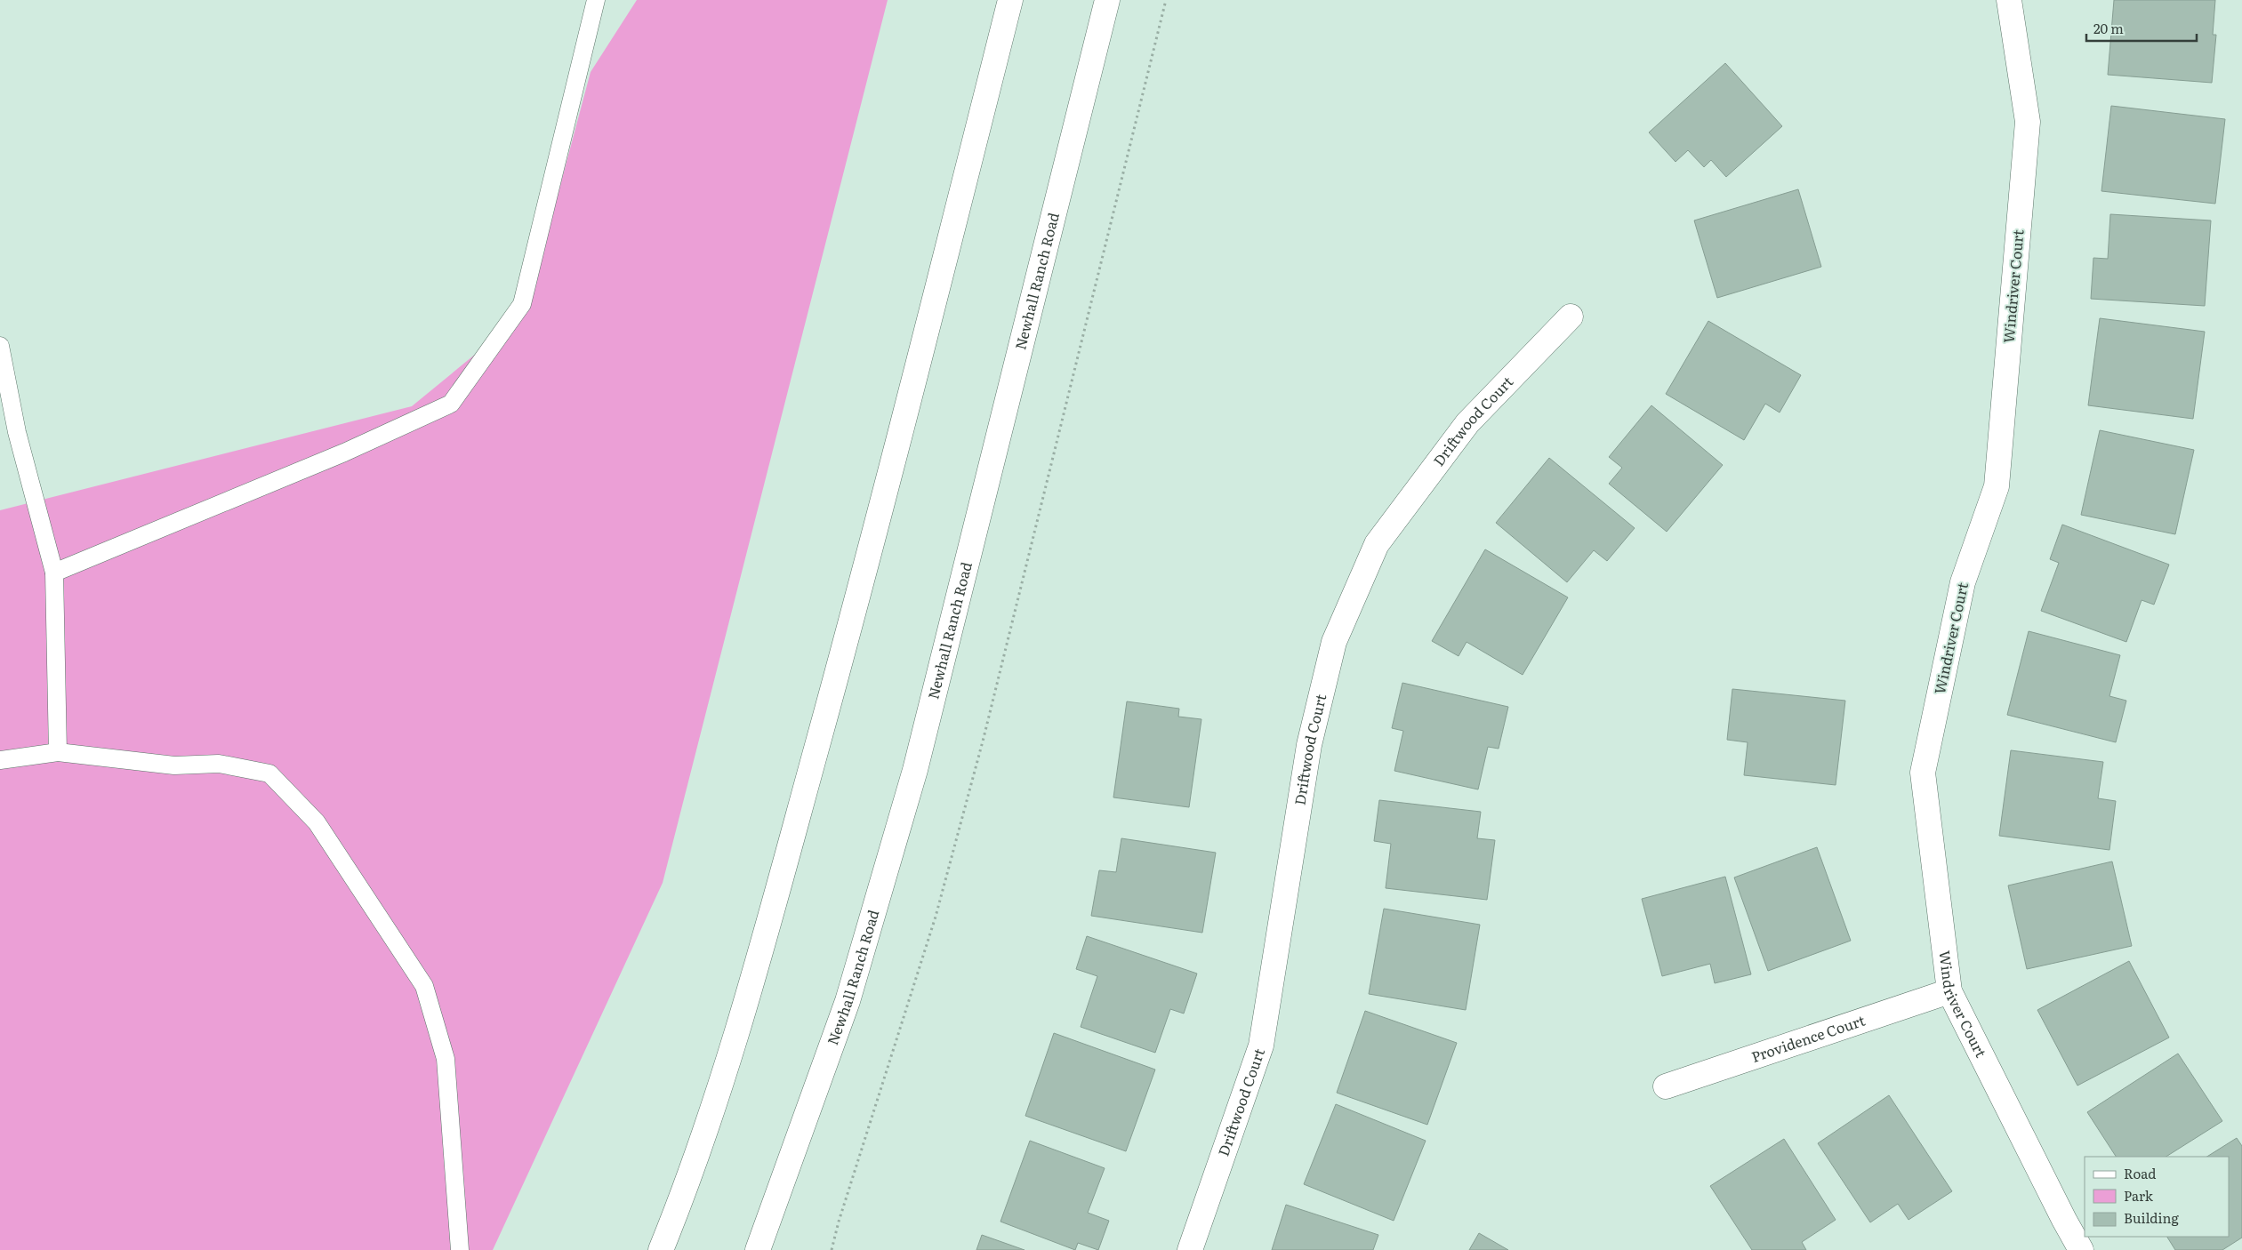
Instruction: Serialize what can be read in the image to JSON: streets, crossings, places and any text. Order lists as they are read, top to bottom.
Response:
{
  "streets": {
    "street": [
      "Newhall Ranch Road",
      "Windriver Court",
      "Driftwood Court",
      "Providence Court"
    ]
  },
  "crossings": [
    ["Windriver Court", "Providence Court"]
  ],
  "legend": ["Road", "Park", "Building"],
  "scale_bar": "20 m"
}
